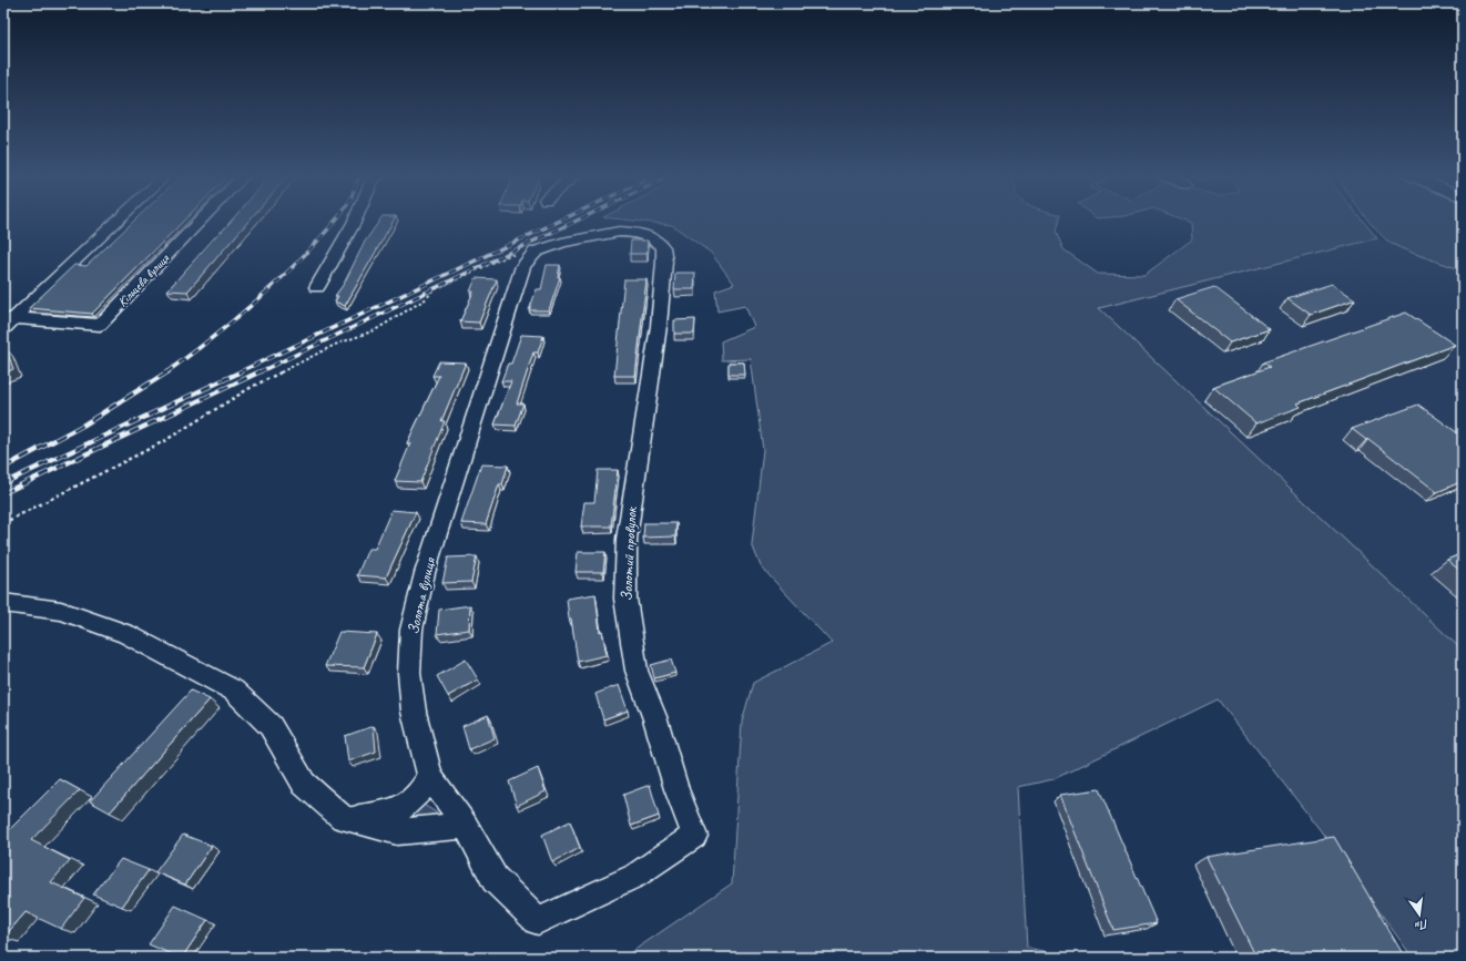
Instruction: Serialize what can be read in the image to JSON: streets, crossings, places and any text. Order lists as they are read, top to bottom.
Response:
{
  "streets": {
    "street": ["Кільцева вулиця", "Золотий провулок", "Золота вулиця"]
  },
  "crossings": [
    ["Золотий провулок", "Золота вулиця"]
  ],
  "north": "bottom"
}
